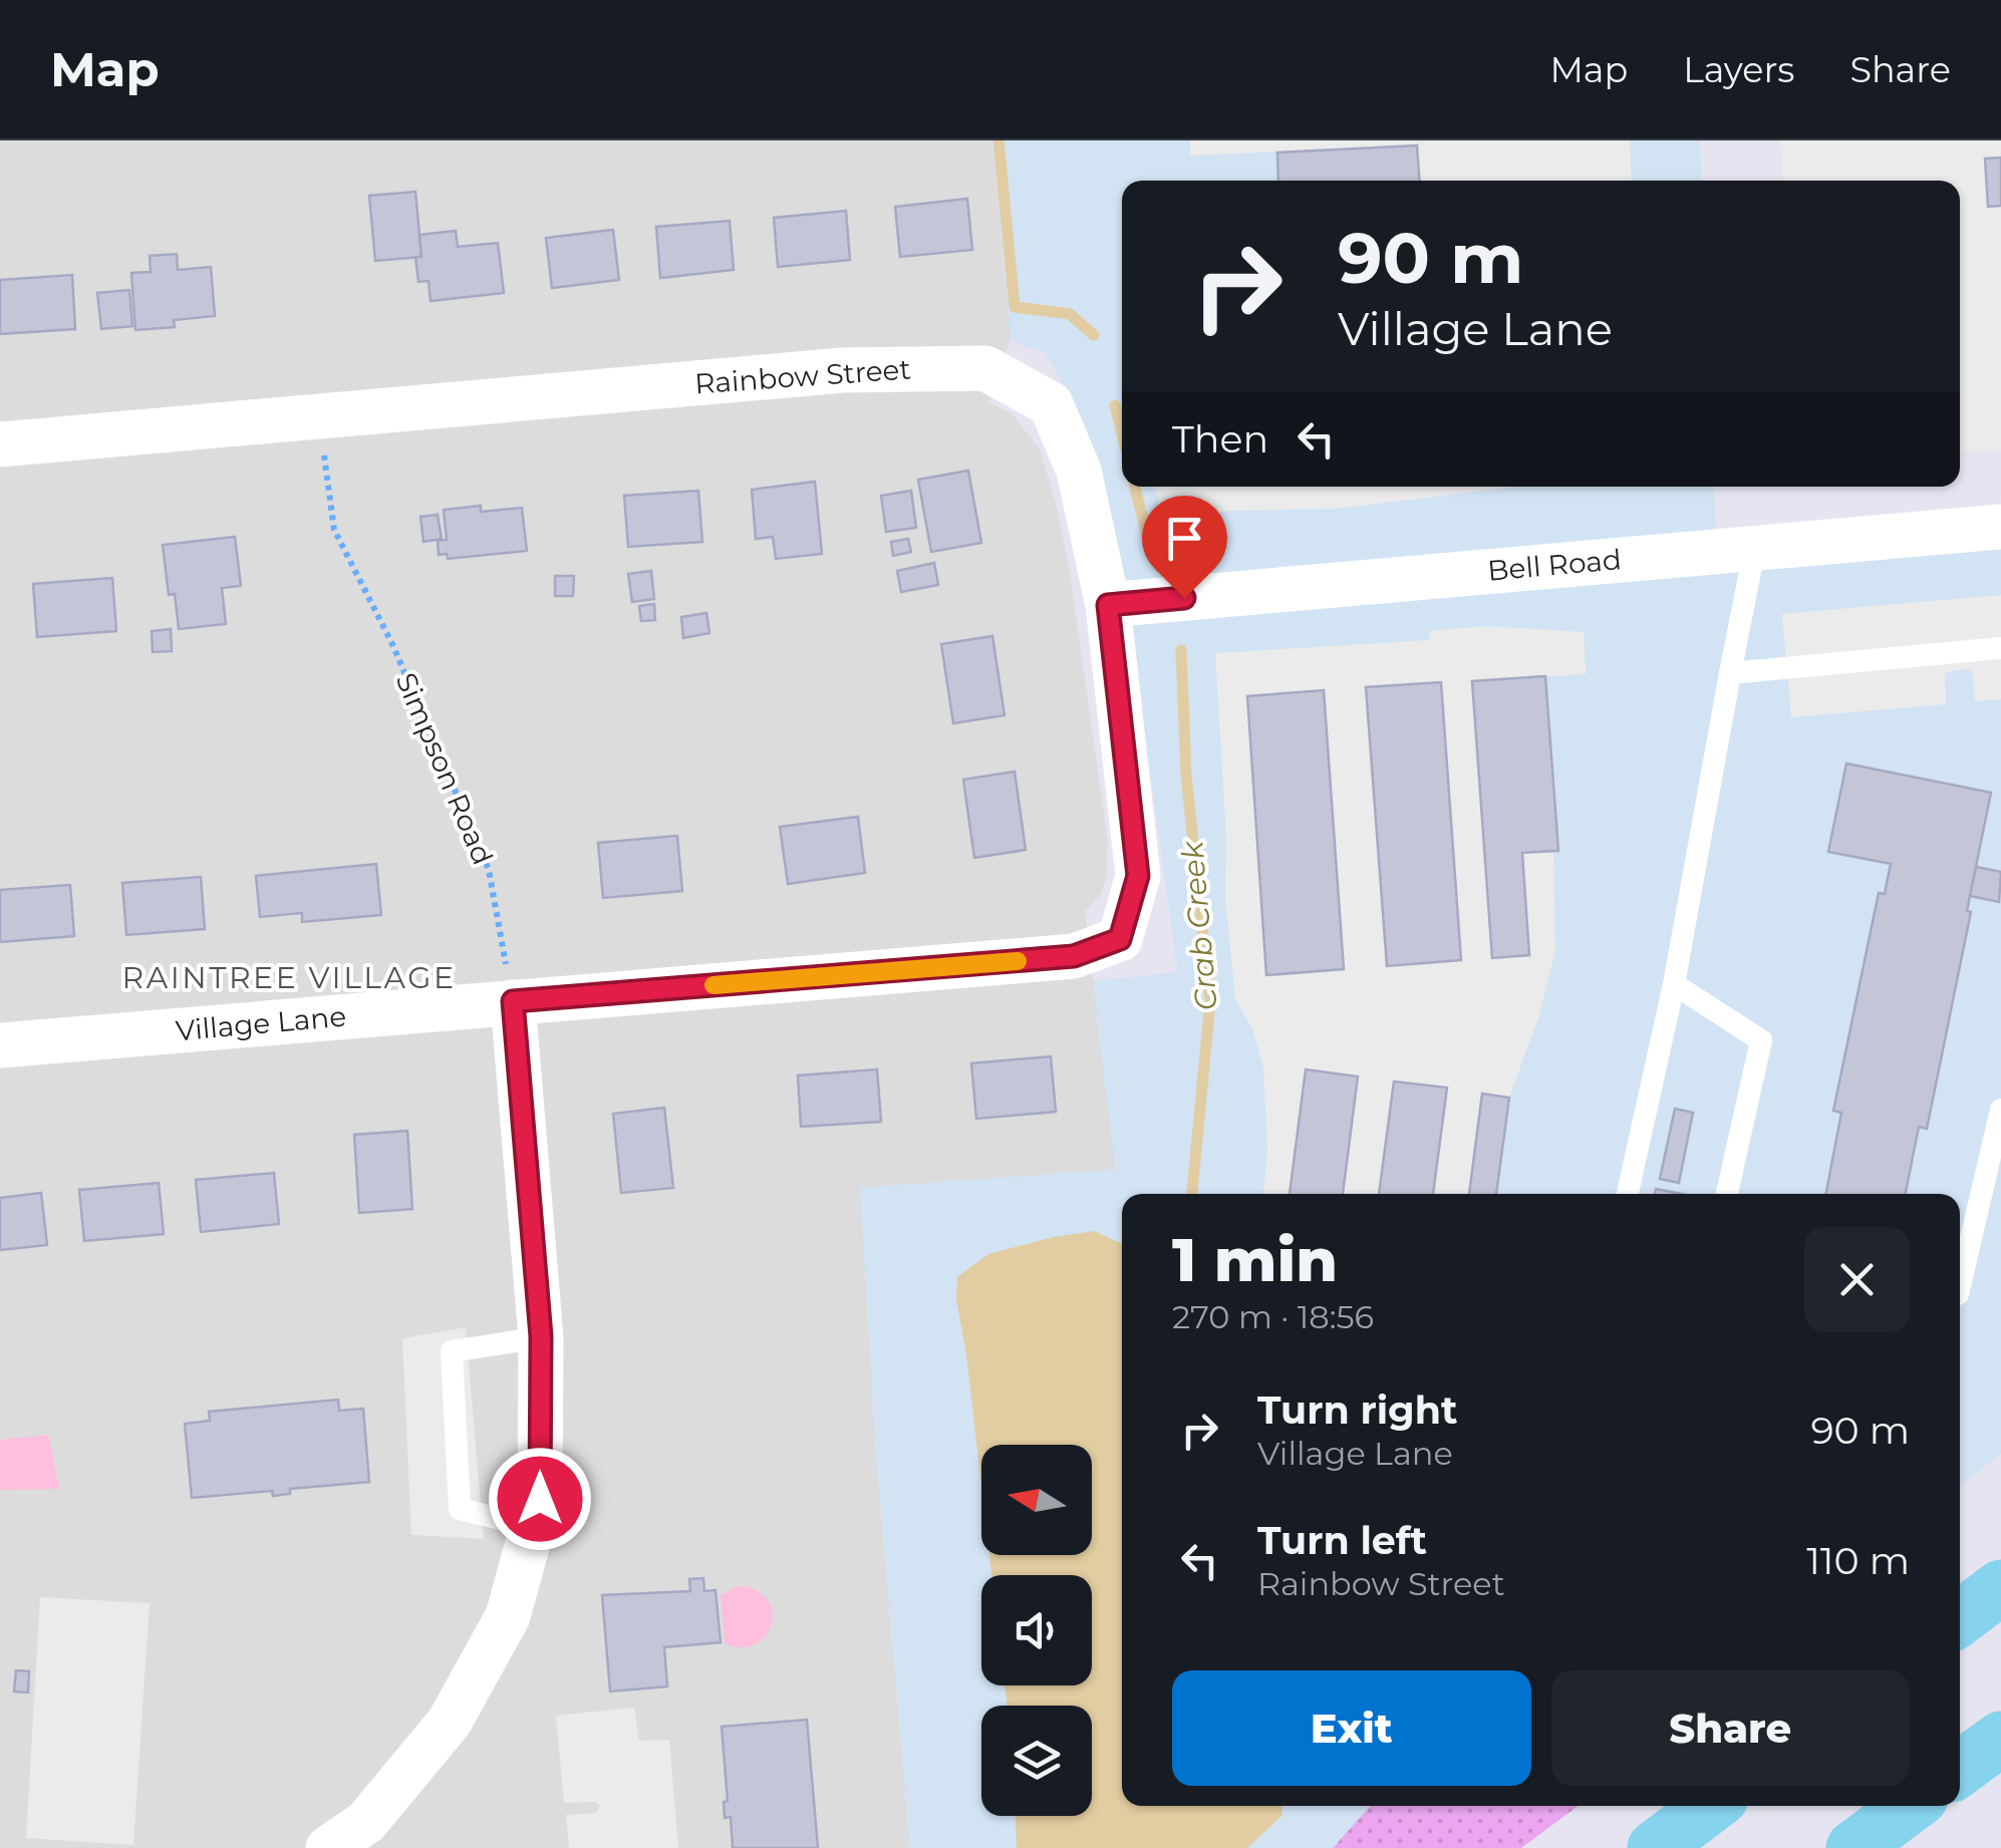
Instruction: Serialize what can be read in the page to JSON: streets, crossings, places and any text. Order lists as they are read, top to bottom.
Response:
{
  "streets": {
    "street": ["Rainbow Street", "Bell Road", "Village Lane"],
    "path": ["Simpson Road"]
  },
  "crossings": [
    ["Rainbow Street", "Bell Road"],
    ["Rainbow Street", "Simpson Road"],
    ["Rainbow Street", "Village Lane"],
    ["Simpson Road", "Village Lane"]
  ],
  "districts": ["RAINTREE VILLAGE"],
  "water": ["Crab Creek"],
  "north": "left",
  "page": {
    "header": "Map",
    "nav": ["Map", "Layers", "Share"],
    "turn": ["90 m", "Village Lane"],
    "then": "Then",
    "heading": ["1 min", "270 m · 18:56"],
    "list": [
      {
        "name": "Turn right",
        "note": "Village Lane",
        "value": "90 m"
      },
      {
        "name": "Turn left",
        "note": "Rainbow Street",
        "value": "110 m"
      }
    ],
    "buttons": ["Exit", "Share"]
  }
}
